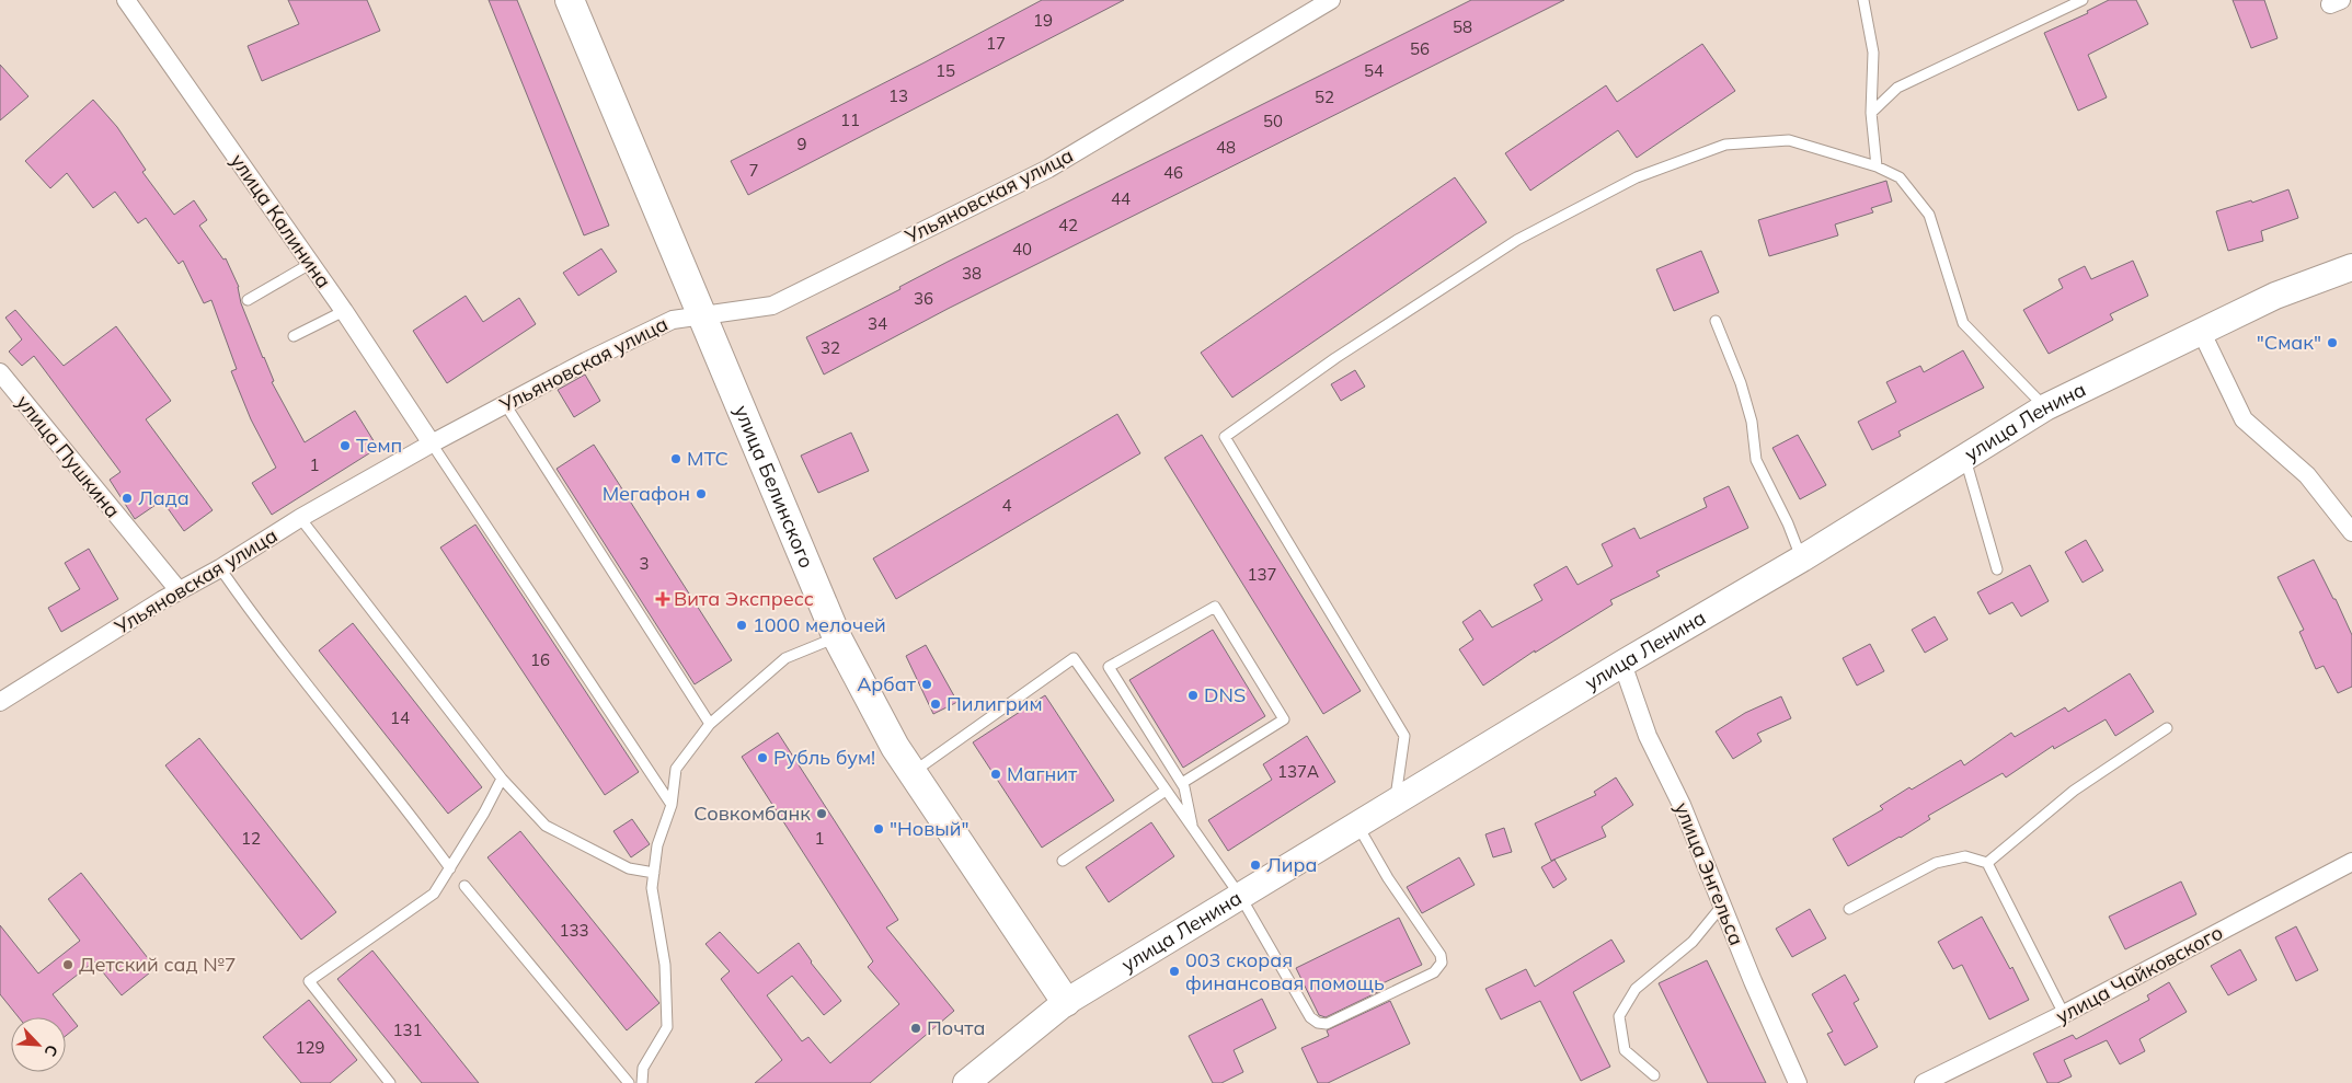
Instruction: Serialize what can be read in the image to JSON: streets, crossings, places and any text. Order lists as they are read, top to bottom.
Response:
{
  "streets": {
    "main road": ["улица Ленина", "улица Белинского"],
    "street": [
      "Ульяновская улица",
      "улица Калинина",
      "улица Пушкина",
      "улица Энгельса",
      "улица Чайковского"
    ]
  },
  "crossings": [
    ["Ульяновская улица", "улица Калинина"],
    ["Ульяновская улица", "улица Пушкина"],
    ["Ульяновская улица", "улица Белинского"],
    ["улица Ленина", "улица Белинского"],
    ["улица Ленина", "улица Энгельса"]
  ],
  "places": {
    "other": [
      "\"Смак\"",
      "Темп",
      "МТС",
      "Мегафон",
      "Лада",
      "1000 мелочей",
      "Арбат",
      "DNS",
      "Пилигрим",
      "Рубль бум!",
      "Магнит",
      "Совкомбанк",
      "\"Новый\"",
      "Лира",
      "Детский сад №7",
      "003 скорая финансовая помощь",
      "Почта"
    ],
    "health": ["Вита Экспресс"]
  },
  "house_numbers": [
    "19",
    "58",
    "17",
    "56",
    "15",
    "54",
    "13",
    "52",
    "11",
    "50",
    "9",
    "48",
    "7",
    "46",
    "44",
    "42",
    "40",
    "38",
    "36",
    "34",
    "32",
    "1",
    "4",
    "3",
    "137",
    "16",
    "14",
    "137А",
    "12",
    "1",
    "133",
    "131",
    "129"
  ],
  "north": "bottom right"
}
